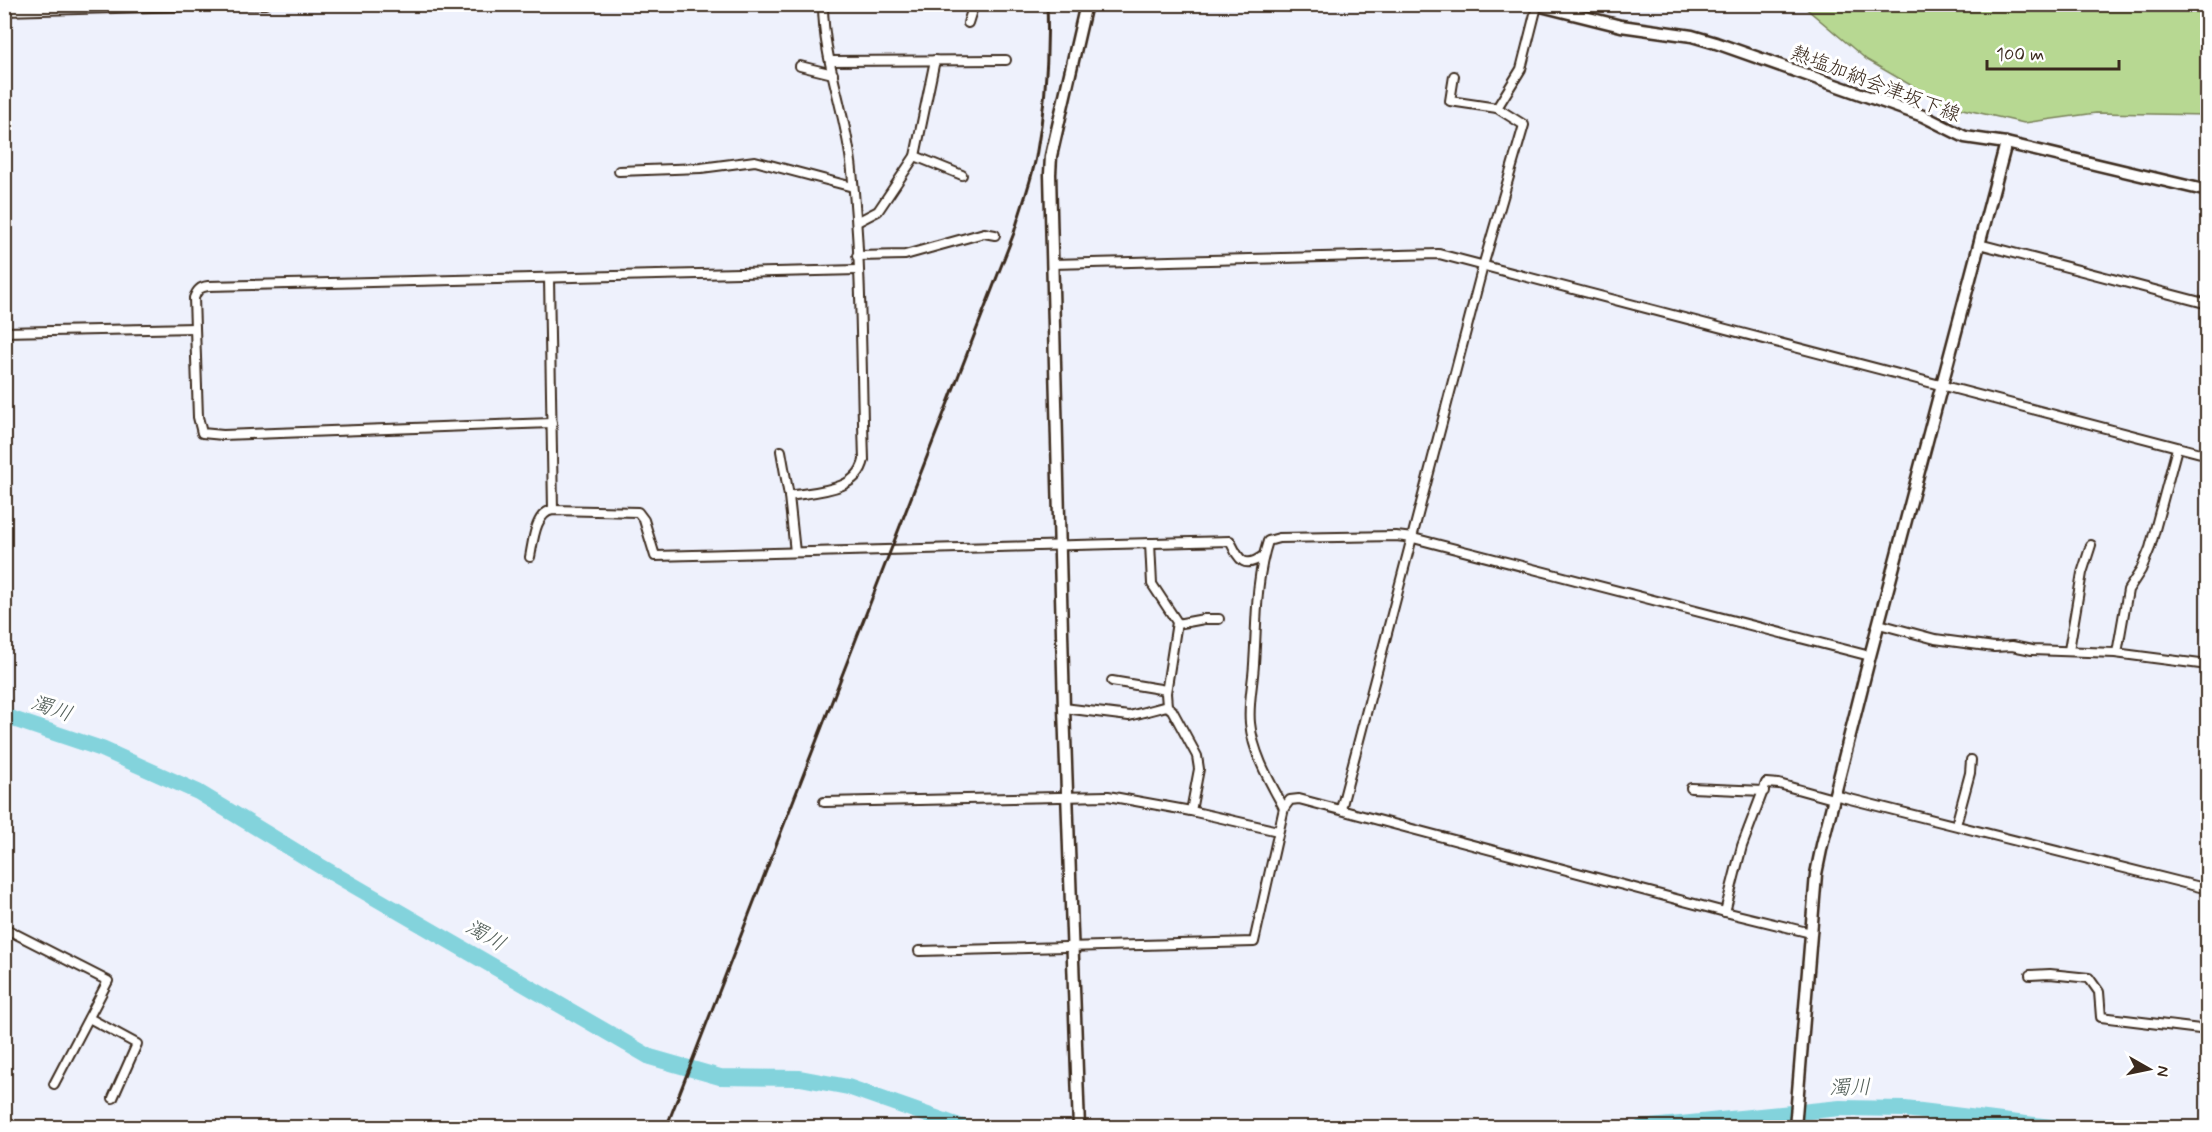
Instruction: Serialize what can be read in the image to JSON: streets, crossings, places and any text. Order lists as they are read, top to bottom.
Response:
{
  "streets": {
    "street": ["熱塩加納会津坂下線"]
  },
  "water": ["濁川"],
  "scale_bar": "100 m",
  "north": "right"
}
